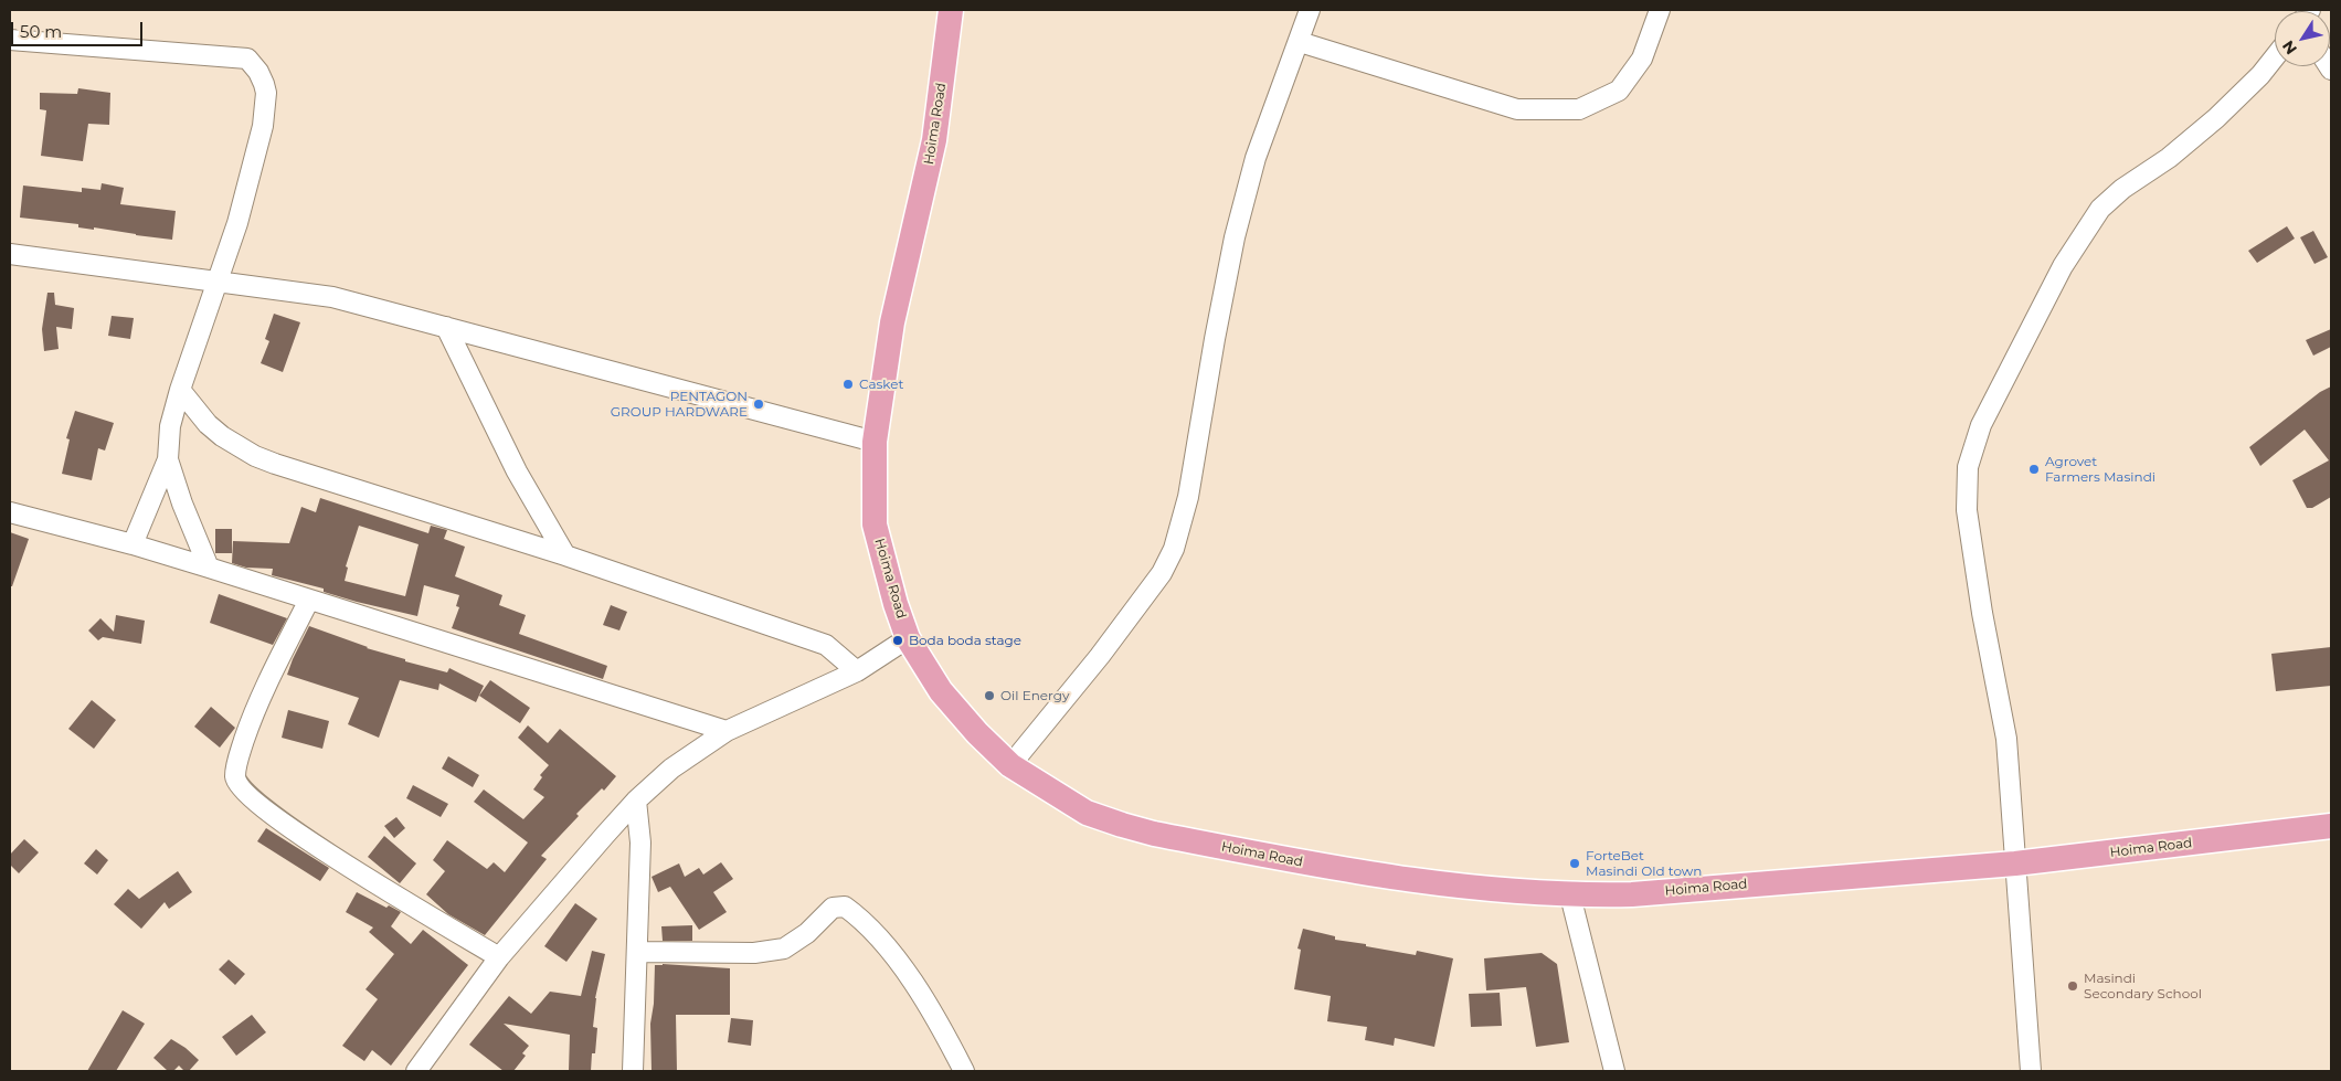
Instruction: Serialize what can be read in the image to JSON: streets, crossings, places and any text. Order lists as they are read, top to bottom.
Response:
{
  "streets": {
    "main road": ["Hoima Road"]
  },
  "places": [
    "Casket",
    "PENTAGON GROUP HARDWARE",
    "Agrovet Farmers Masindi",
    "Boda boda stage",
    "Oil Energy",
    "ForteBet Masindi Old town",
    "Masindi Secondary School"
  ],
  "scale_bar": "50 m",
  "north": "bottom left"
}
